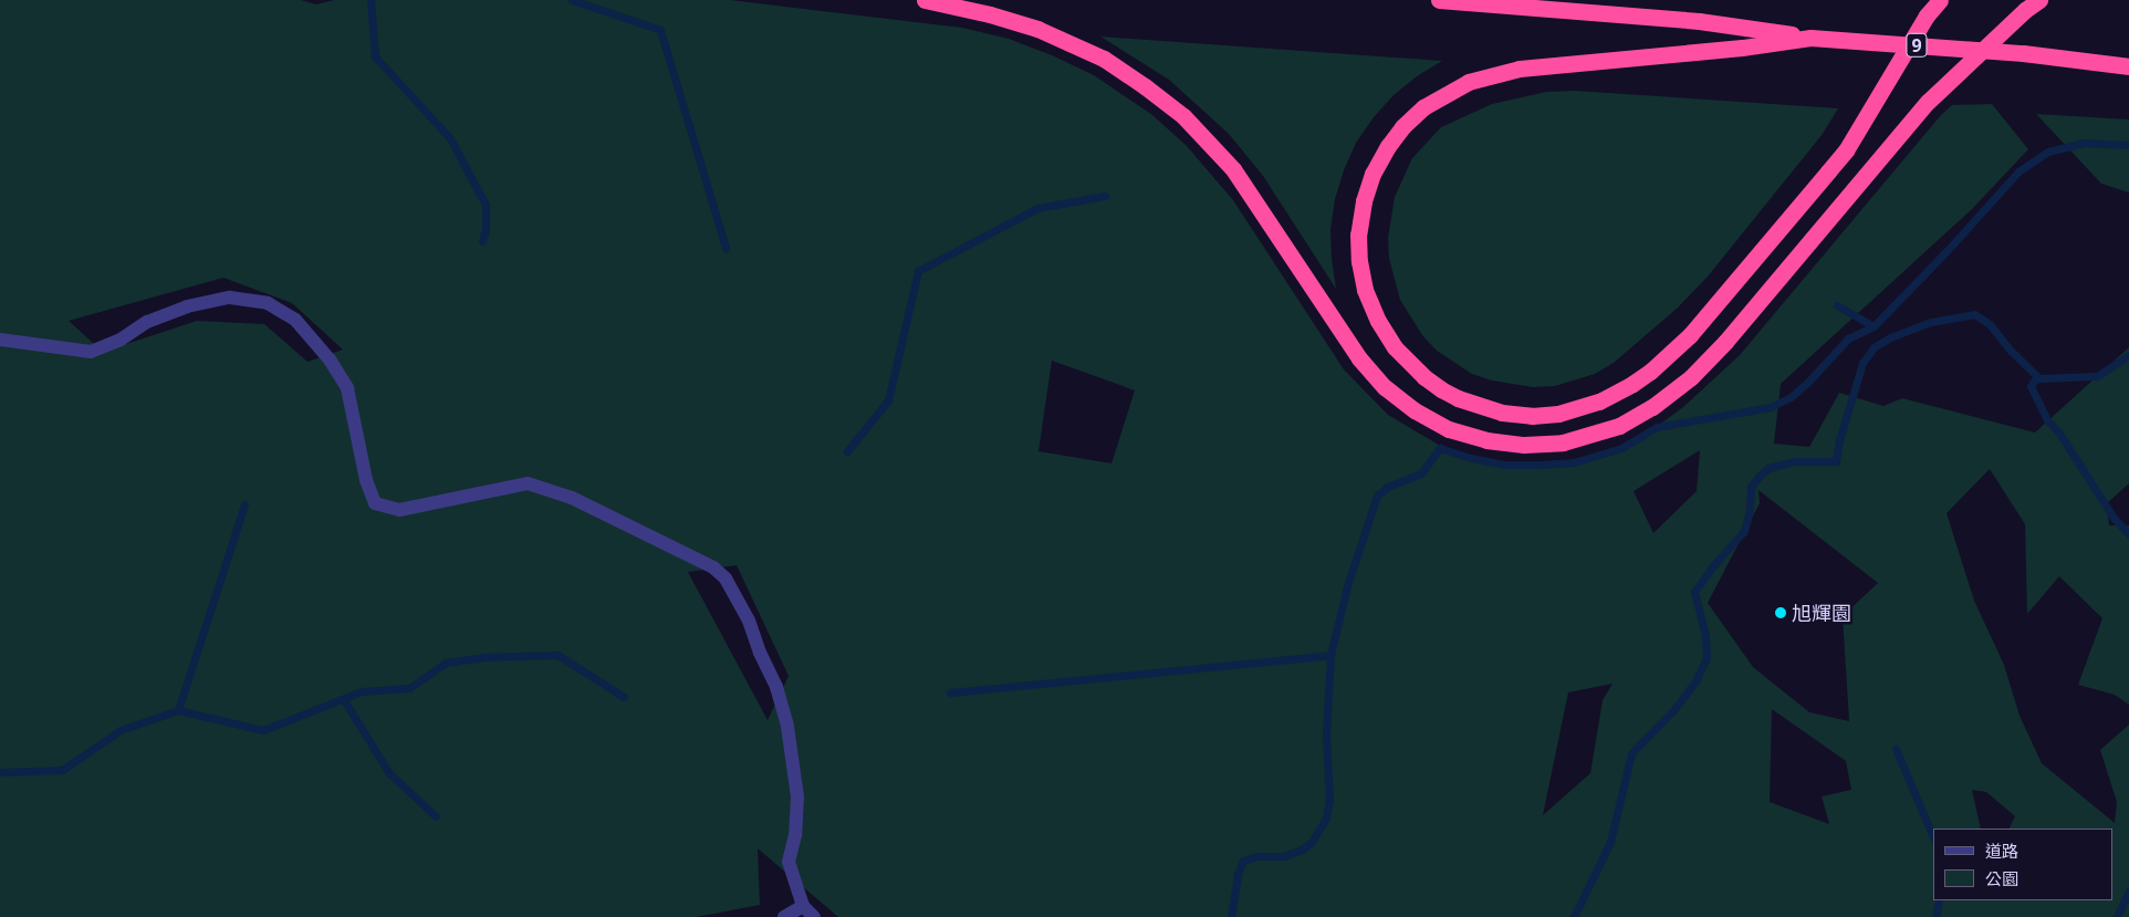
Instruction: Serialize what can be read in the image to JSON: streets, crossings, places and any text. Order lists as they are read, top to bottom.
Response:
{
  "streets": {
    "highway": ["9"]
  },
  "places": ["旭輝園"],
  "legend": ["道路", "公園"]
}
